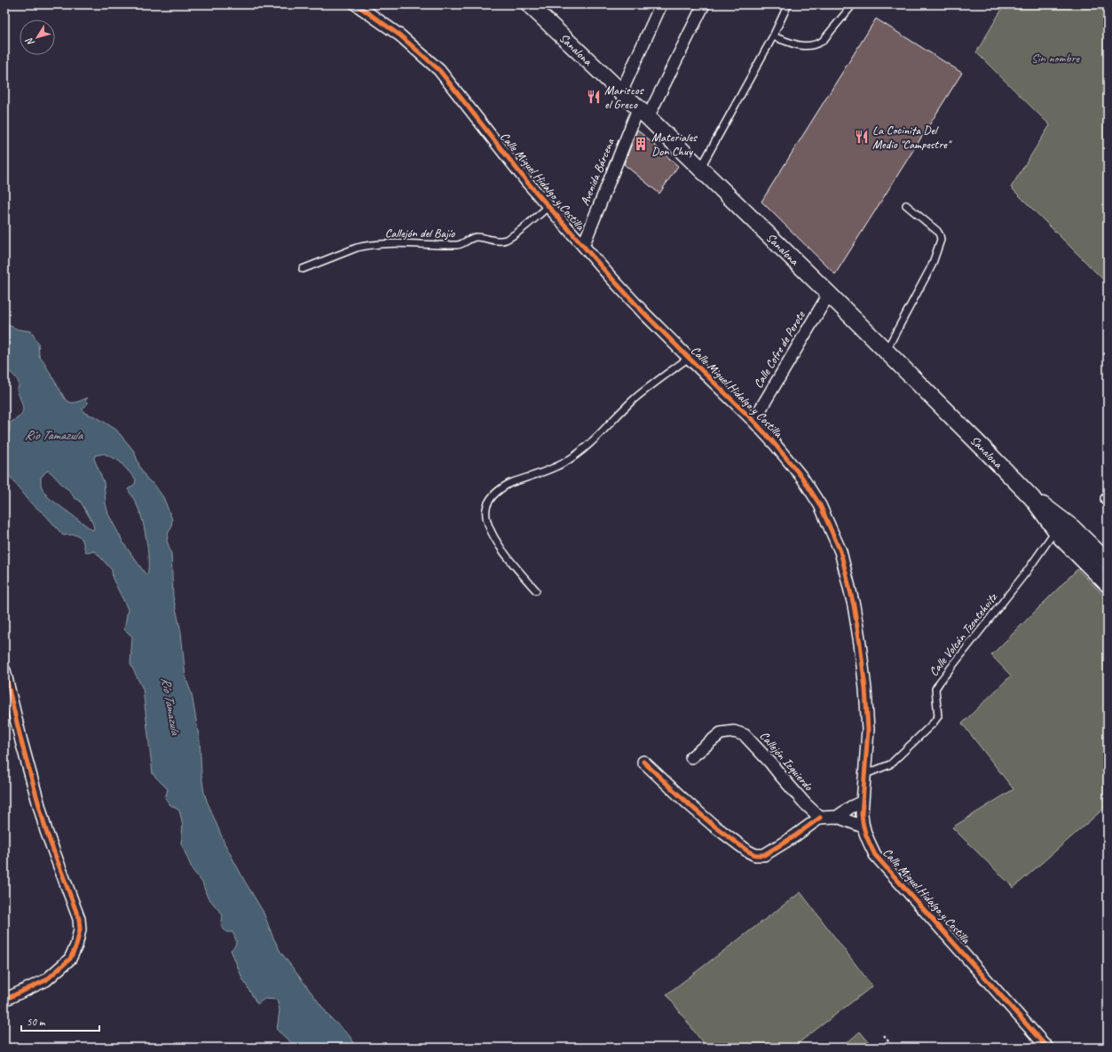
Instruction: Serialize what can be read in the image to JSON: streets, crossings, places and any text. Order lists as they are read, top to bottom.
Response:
{
  "streets": {
    "main road": ["Sanalona"],
    "street": [
      "Avenida Bárcena",
      "Calle Miguel Hidalgo y Costilla",
      "Calle Cofre de Perote",
      "Callejón Izquierdo"
    ],
    "lane": ["Callejón del Bajío", "Calle Volcán Tzontehuitz"]
  },
  "crossings": [
    ["Sanalona", "Avenida Bárcena"],
    ["Sanalona", "Calle Cofre de Perote"],
    ["Avenida Bárcena", "Calle Miguel Hidalgo y Costilla"],
    ["Calle Miguel Hidalgo y Costilla", "Callejón del Bajío"],
    ["Calle Miguel Hidalgo y Costilla", "Calle Cofre de Perote"],
    ["Calle Miguel Hidalgo y Costilla", "Calle Volcán Tzontehuitz"]
  ],
  "water": ["Río Tamazula"],
  "parks": ["Sin nombre"],
  "places": {
    "restaurant": ["Mariscos el Greco", "La Cocinita Del Medio \"Campestre\""],
    "building": ["Materiales Don Chuy"]
  },
  "scale_bar": "50 m",
  "north": "bottom left"
}
